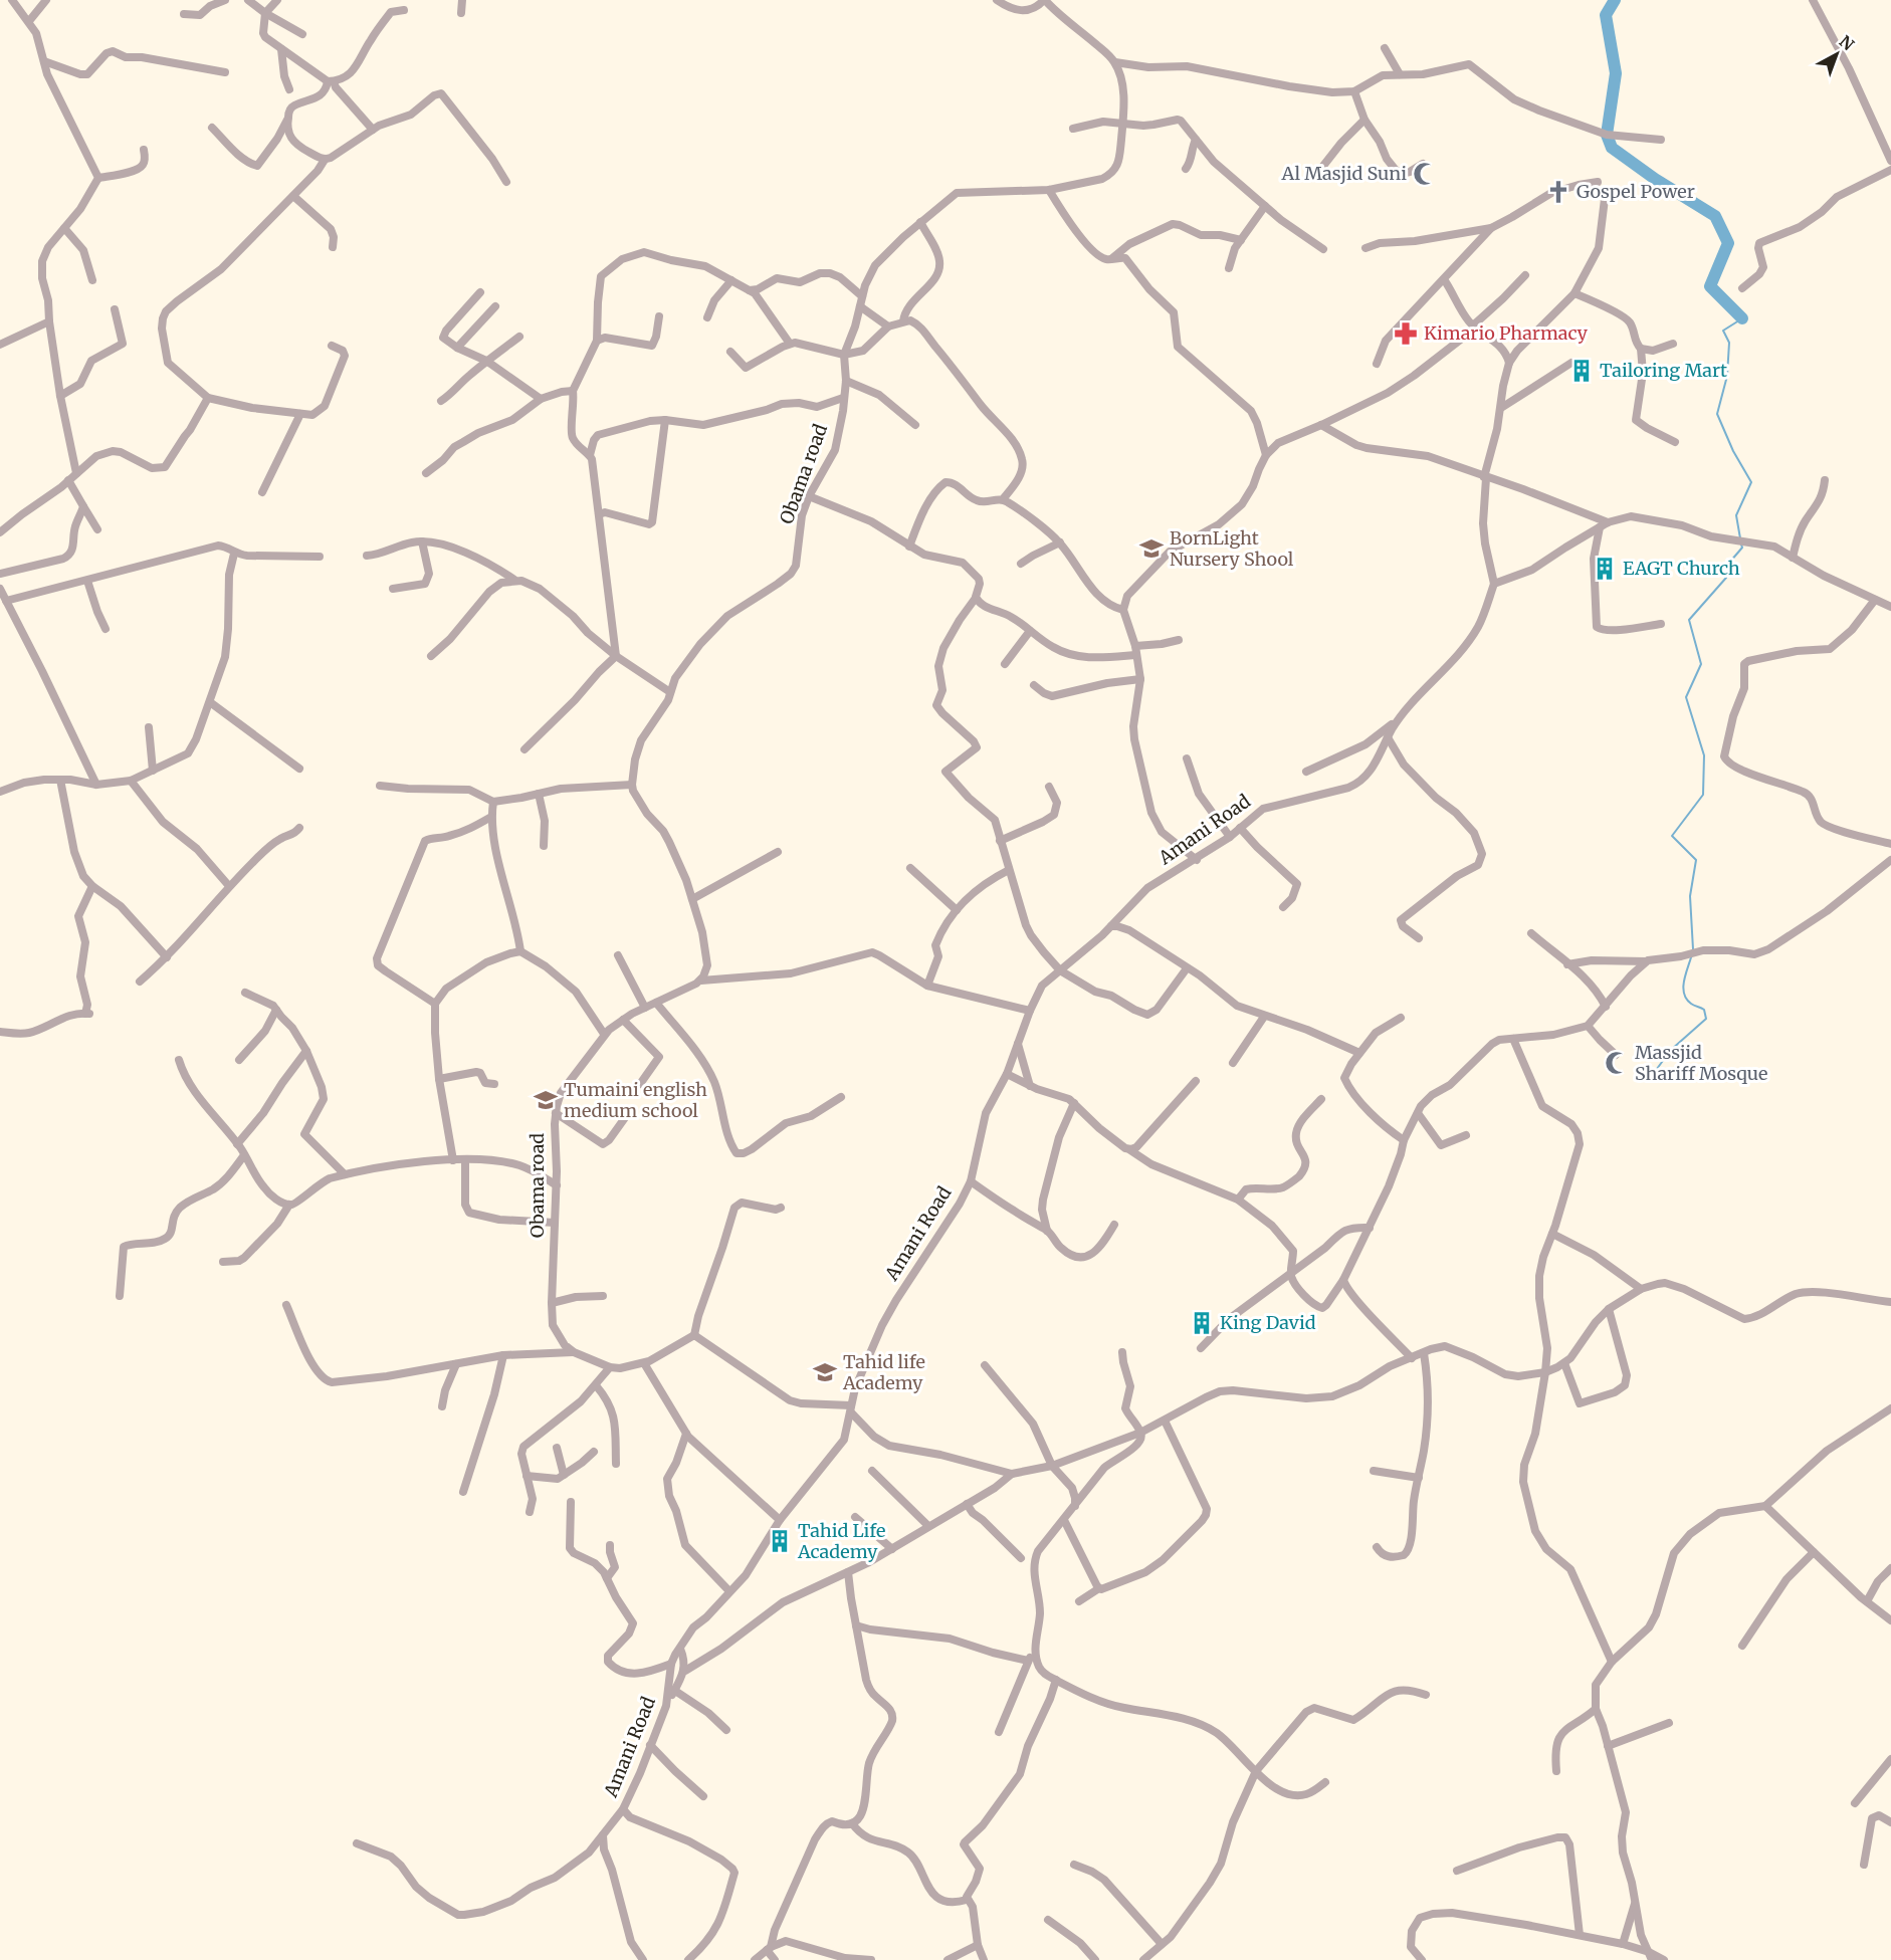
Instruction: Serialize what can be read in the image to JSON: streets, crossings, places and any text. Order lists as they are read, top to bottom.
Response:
{
  "streets": {
    "street": ["Obama road", "Amani Road"]
  },
  "places": {
    "mosque": ["Al Masjid Suni", "Massjid Shariff Mosque"],
    "church": ["Gospel Power"],
    "pharmacy": ["Kimario Pharmacy"],
    "building": [
      "Tailoring Mart",
      "EAGT Church",
      "King David",
      "Tahid Life Academy"
    ],
    "school or university": ["BornLight Nursery Shool", "Tumaini english medium school", "Tahid life Academy"]
  },
  "north": "top right"
}
